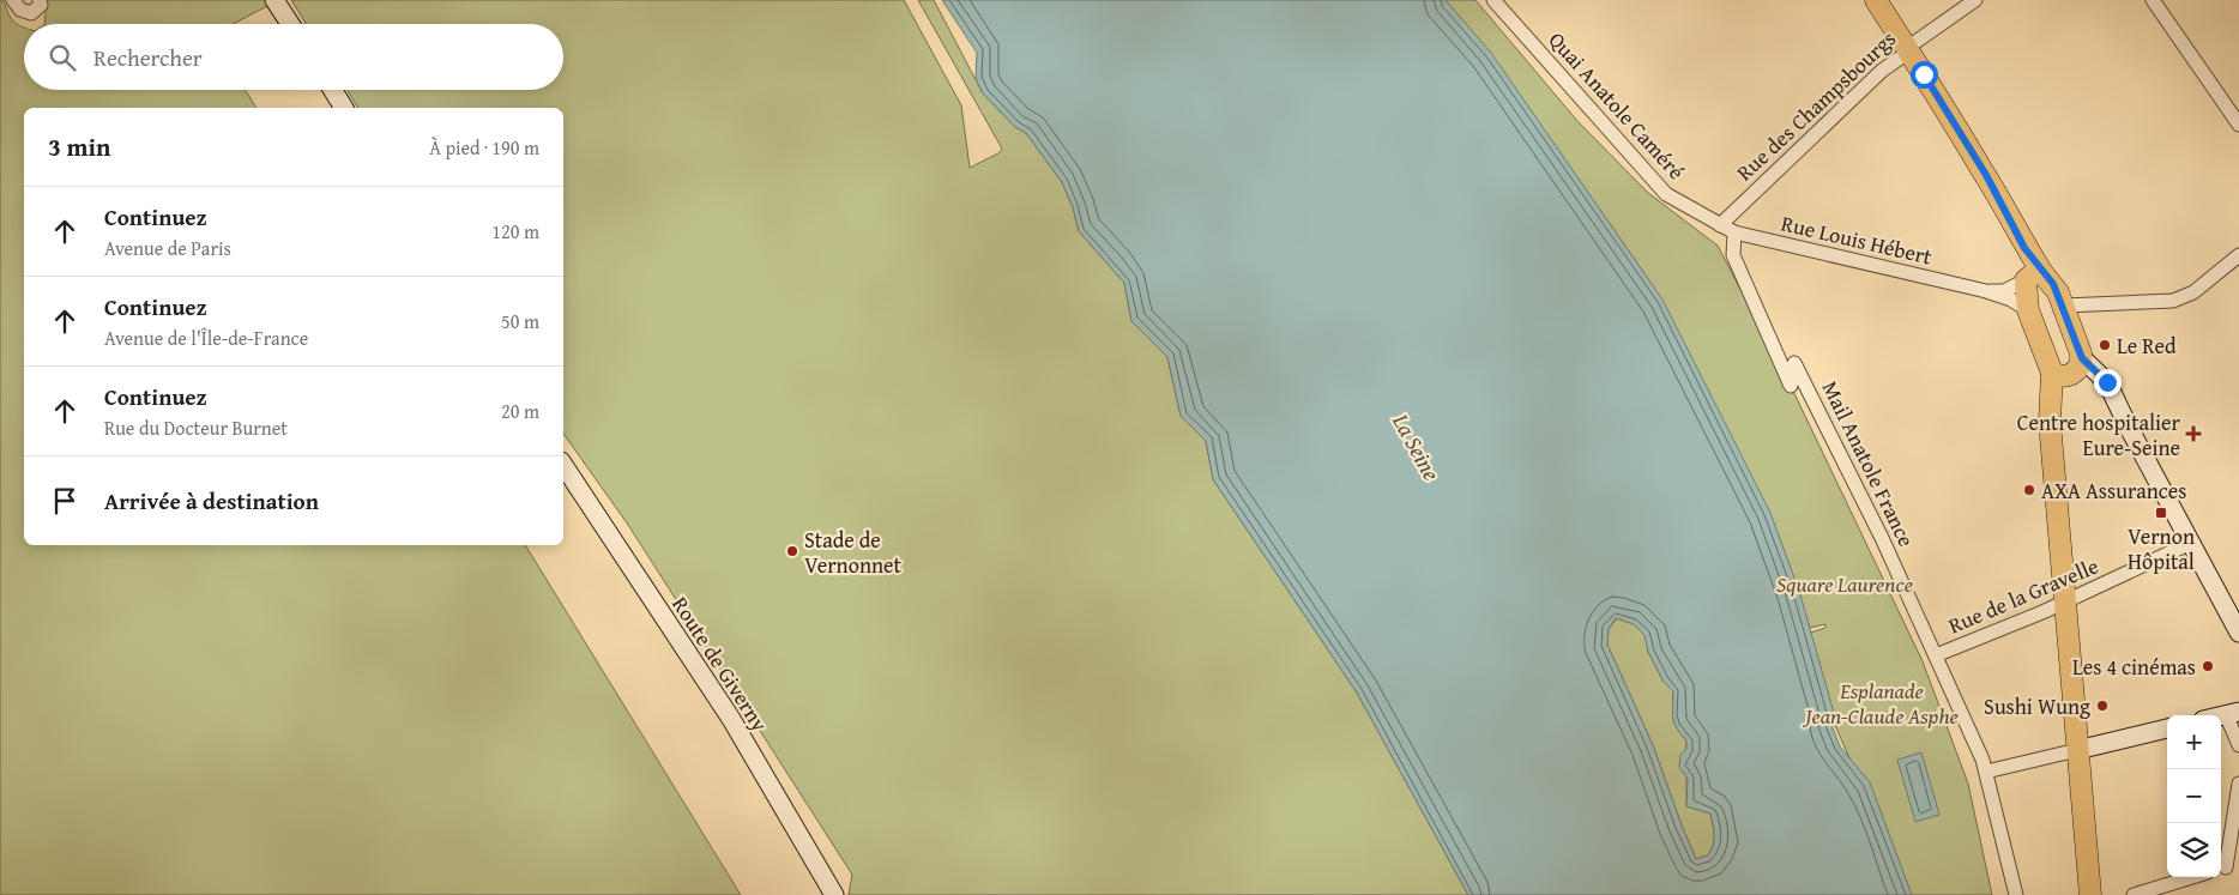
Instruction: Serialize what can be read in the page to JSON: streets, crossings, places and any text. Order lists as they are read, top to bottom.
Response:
{
  "streets": {
    "main road": ["Route de Giverny"],
    "street": [
      "Quai Anatole Caméré",
      "Rue des Champsbourgs",
      "Rue Louis Hébert",
      "Mail Anatole France",
      "Rue de la Gravelle"
    ]
  },
  "crossings": [
    ["Quai Anatole Caméré", "Rue des Champsbourgs"],
    ["Quai Anatole Caméré", "Rue Louis Hébert"],
    ["Rue des Champsbourgs", "Rue Louis Hébert"],
    ["Rue Louis Hébert", "Mail Anatole France"],
    ["Mail Anatole France", "Rue de la Gravelle"]
  ],
  "water": ["La Seine"],
  "parks": ["Square Laurence", "Esplanade Jean-Claude Asphe"],
  "places": {
    "other": [
      "Le Red",
      "AXA Assurances",
      "Stade de Vernonnet",
      "Les 4 cinémas",
      "Sushi Wung"
    ],
    "health": ["Centre hospitalier Eure-Seine"],
    "transit": ["Vernon Hôpital"]
  },
  "page": {
    "search": "Rechercher",
    "heading": ["3 min", "À pied · 190 m"],
    "list": [
      ["Continuez", "Avenue de Paris", "120 m"],
      ["Continuez", "Avenue de l'Île-de-France", "50 m"],
      ["Continuez", "Rue du Docteur Burnet", "20 m"],
      "Arrivée à destination"
    ],
    "map_buttons": ["+", "−"]
  }
}
